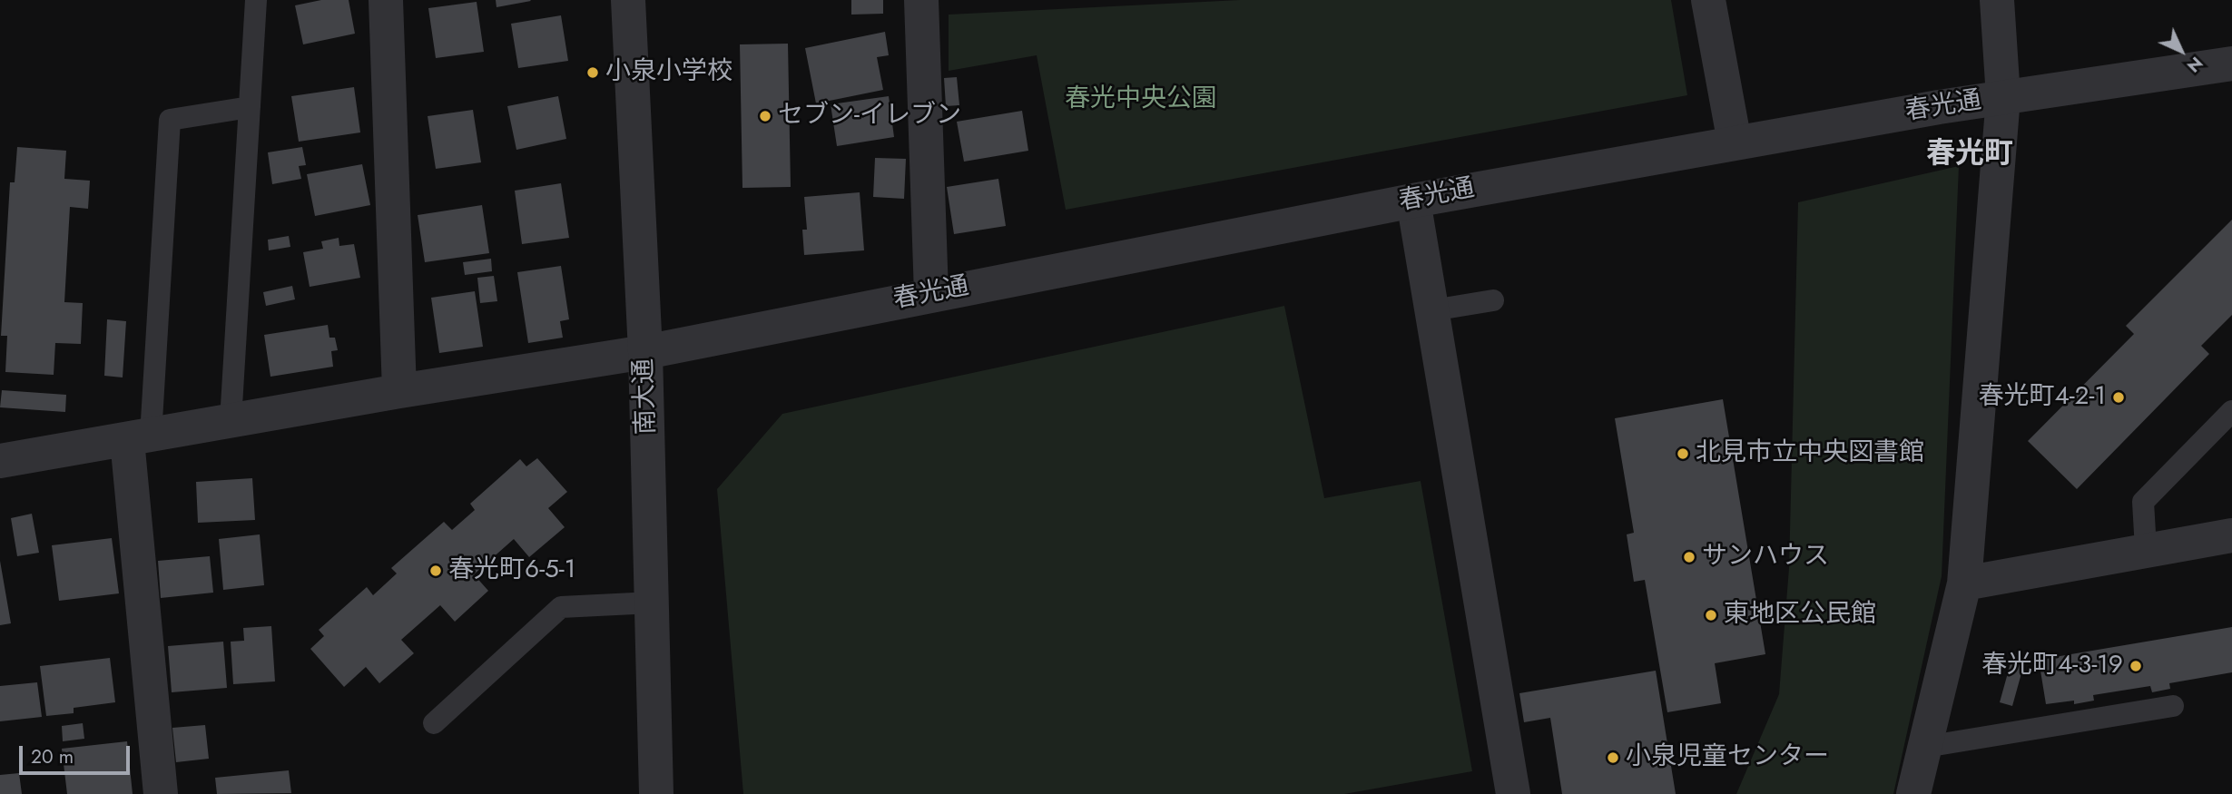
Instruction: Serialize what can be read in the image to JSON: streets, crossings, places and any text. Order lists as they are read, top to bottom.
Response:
{
  "streets": {
    "street": ["春光通", "南大通"]
  },
  "crossings": [
    ["春光通", "南大通"]
  ],
  "districts": ["春光町"],
  "parks": ["春光中央公園"],
  "places": [
    "小泉小学校",
    "セブン-イレブン",
    "春光町4-2-1",
    "北見市立中央図書館",
    "サンハウス",
    "春光町6-5-1",
    "東地区公民館",
    "春光町4-3-19",
    "小泉児童センター"
  ],
  "scale_bar": "20 m",
  "north": "bottom right"
}
